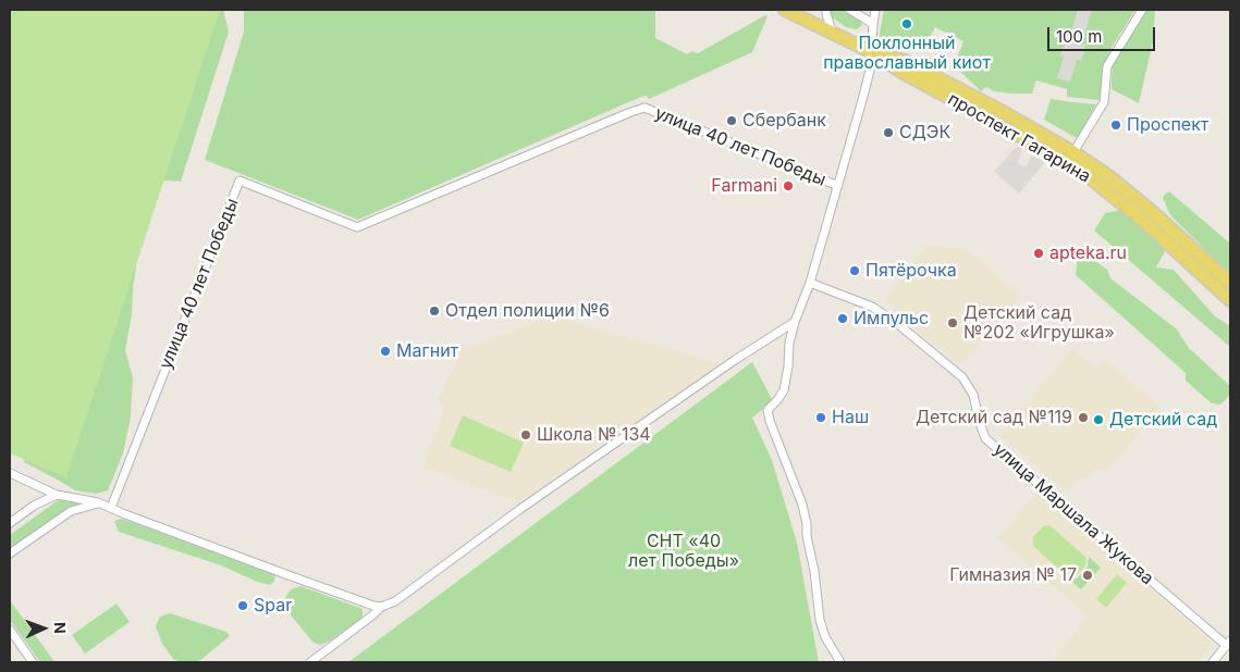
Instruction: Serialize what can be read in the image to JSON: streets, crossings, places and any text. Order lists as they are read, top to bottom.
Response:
{
  "streets": {
    "main road": ["проспект Гагарина"],
    "street": ["улица 40 лет Победы", "улица Маршала Жукова"]
  },
  "parks": ["СНТ «40 лет Победы»"],
  "places": [
    "Поклонный православный киот",
    "Сбербанк",
    "Проспект",
    "СДЭК",
    "Farmani",
    "apteka.ru",
    "Пятёрочка",
    "Отдел полиции №6",
    "Импульс",
    "Детский сад №202 «Игрушка»",
    "Магнит",
    "Наш",
    "Детский сад №119",
    "Детский сад",
    "Школа № 134",
    "Гимназия № 17",
    "Spar"
  ],
  "scale_bar": "100 m",
  "north": "right"
}
